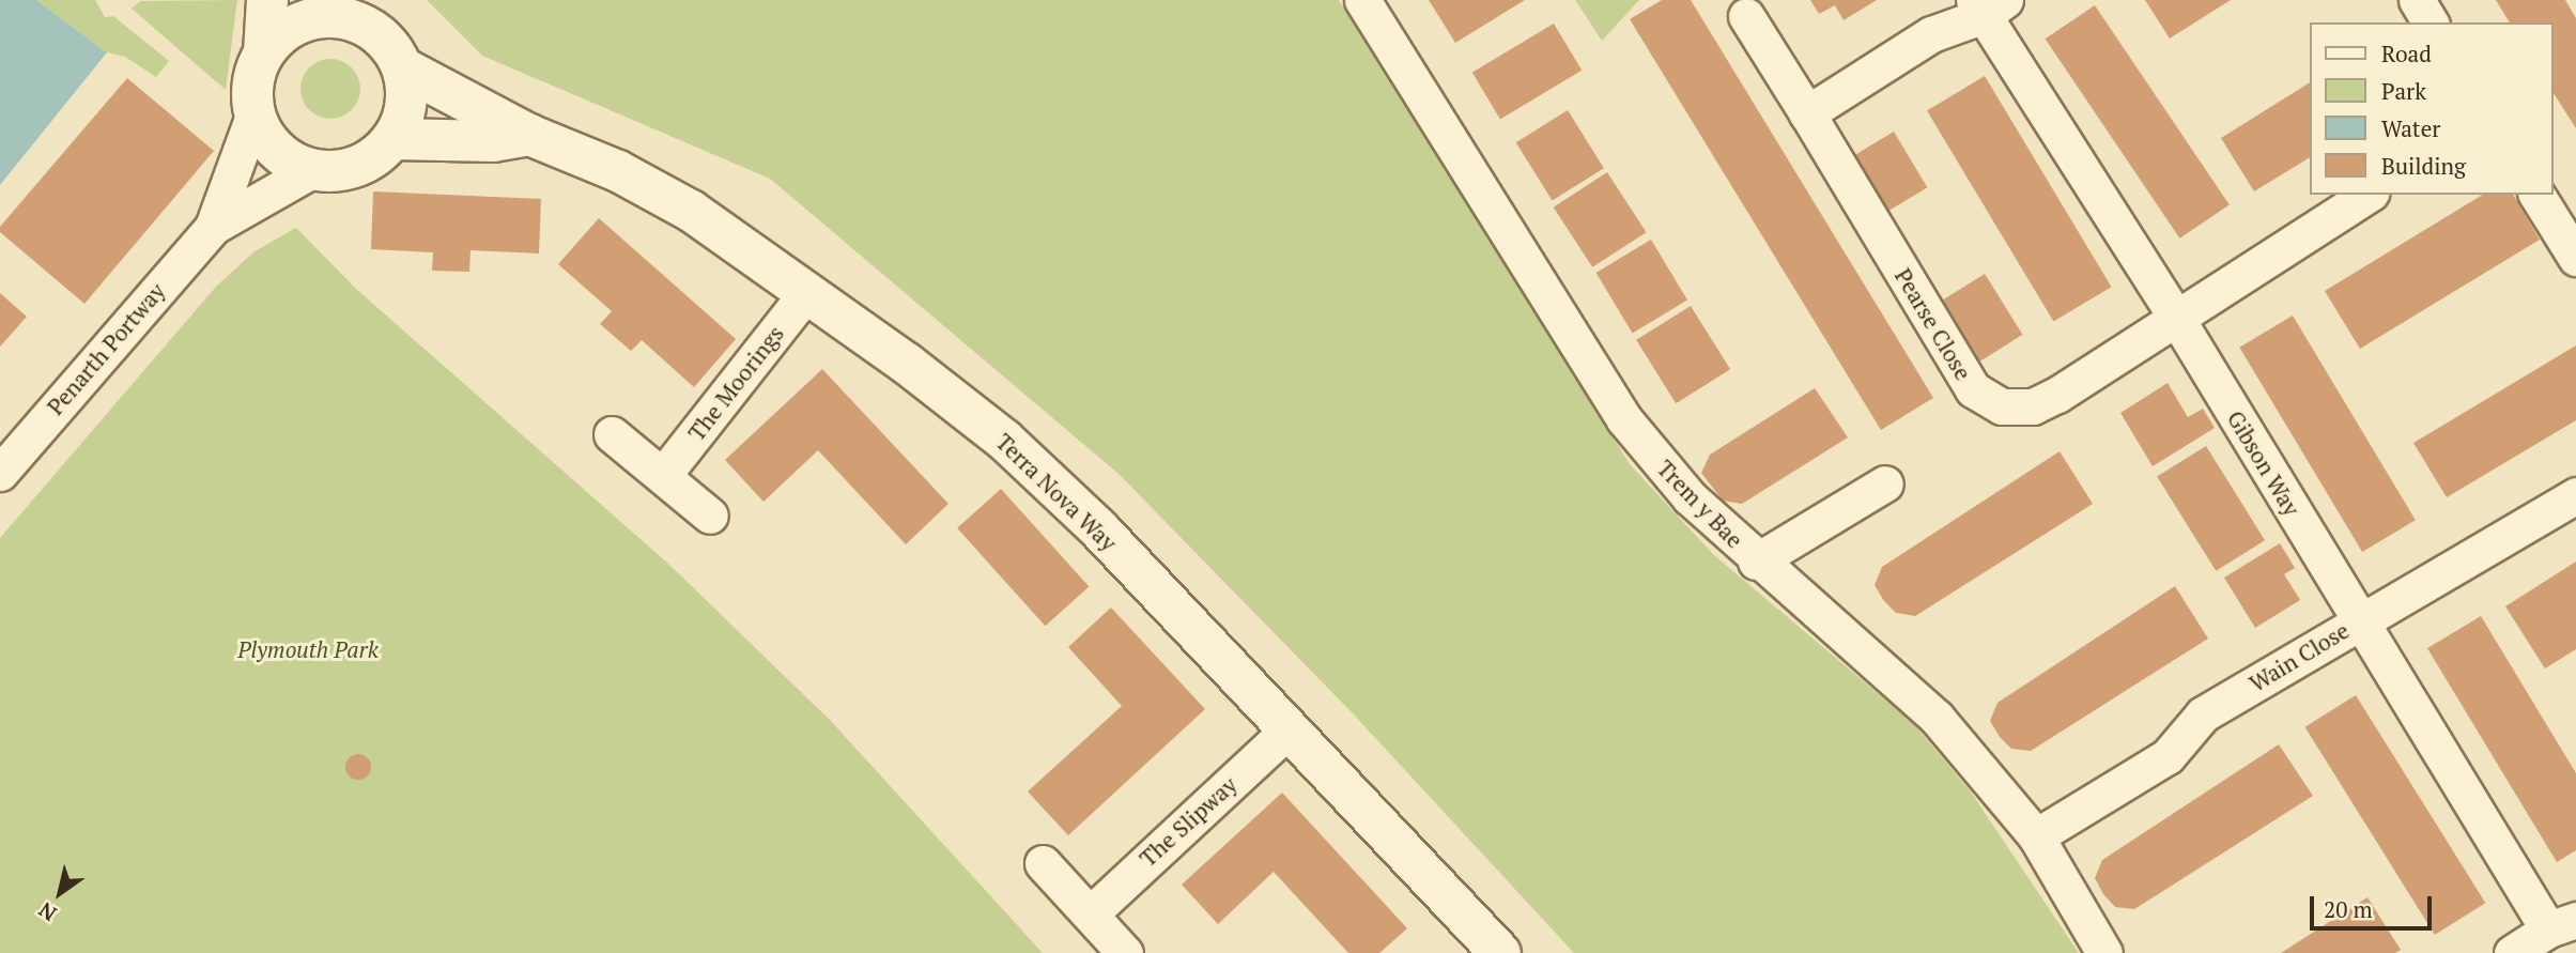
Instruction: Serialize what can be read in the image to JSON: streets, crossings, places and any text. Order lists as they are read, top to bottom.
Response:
{
  "streets": {
    "street": [
      "Pearse Close",
      "Penarth Portway",
      "The Moorings",
      "Gibson Way",
      "Terra Nova Way",
      "Trem y Bae",
      "Wain Close",
      "The Slipway"
    ]
  },
  "crossings": [
    ["Pearse Close", "Gibson Way"],
    ["Penarth Portway", "Terra Nova Way"],
    ["The Moorings", "Terra Nova Way"],
    ["Gibson Way", "Wain Close"],
    ["Terra Nova Way", "The Slipway"],
    ["Trem y Bae", "Wain Close"]
  ],
  "parks": ["Plymouth Park"],
  "legend": [
    "Road",
    "Park",
    "Water",
    "Building"
  ],
  "scale_bar": "20 m",
  "north": "bottom left"
}
